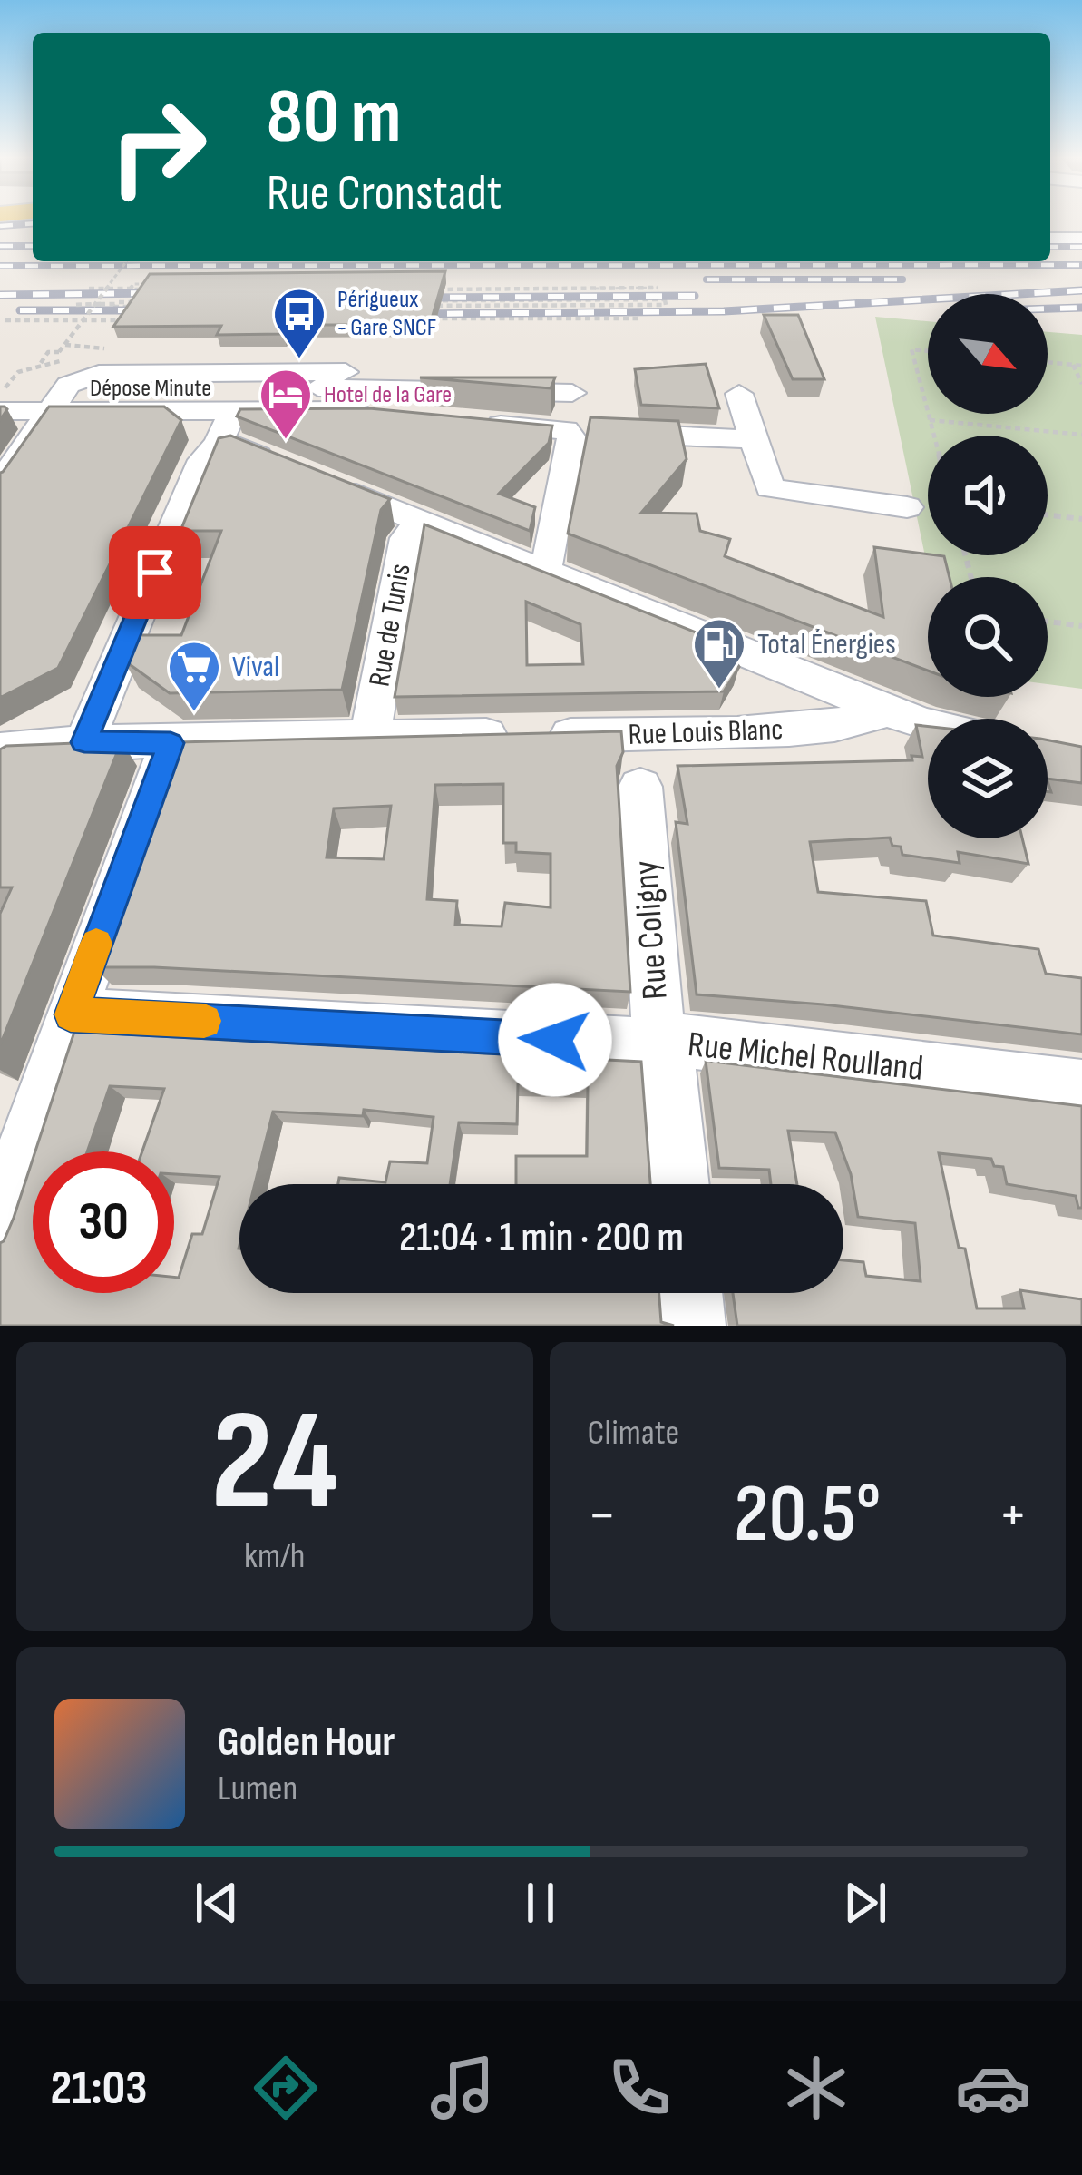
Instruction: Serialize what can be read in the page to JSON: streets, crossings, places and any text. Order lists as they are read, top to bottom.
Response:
{
  "streets": {
    "street": [
      "Dépose Minute",
      "Rue de Tunis",
      "Rue Louis Blanc",
      "Rue Coligny",
      "Rue Michel Roulland"
    ]
  },
  "crossings": [
    ["Rue de Tunis", "Rue Louis Blanc"],
    ["Rue Coligny", "Rue Michel Roulland"]
  ],
  "places": {
    "bus stop": ["Périgueux - Gare SNCF"],
    "hotel": ["Hotel de la Gare"],
    "fuel station": ["Total Énergies"],
    "supermarket": ["Vival"]
  },
  "north": "bottom right",
  "page": {
    "turn": ["80 m", "Rue Cronstadt"],
    "limit": "30",
    "trip": "21:04 · 1 min · 200 m",
    "tile": [
      ["24", "km/h"],
      "Climate"
    ],
    "heat": ["−", "20.5°", "+"],
    "song": ["Golden Hour", "Lumen"],
    "tabs": "21:03"
  }
}
